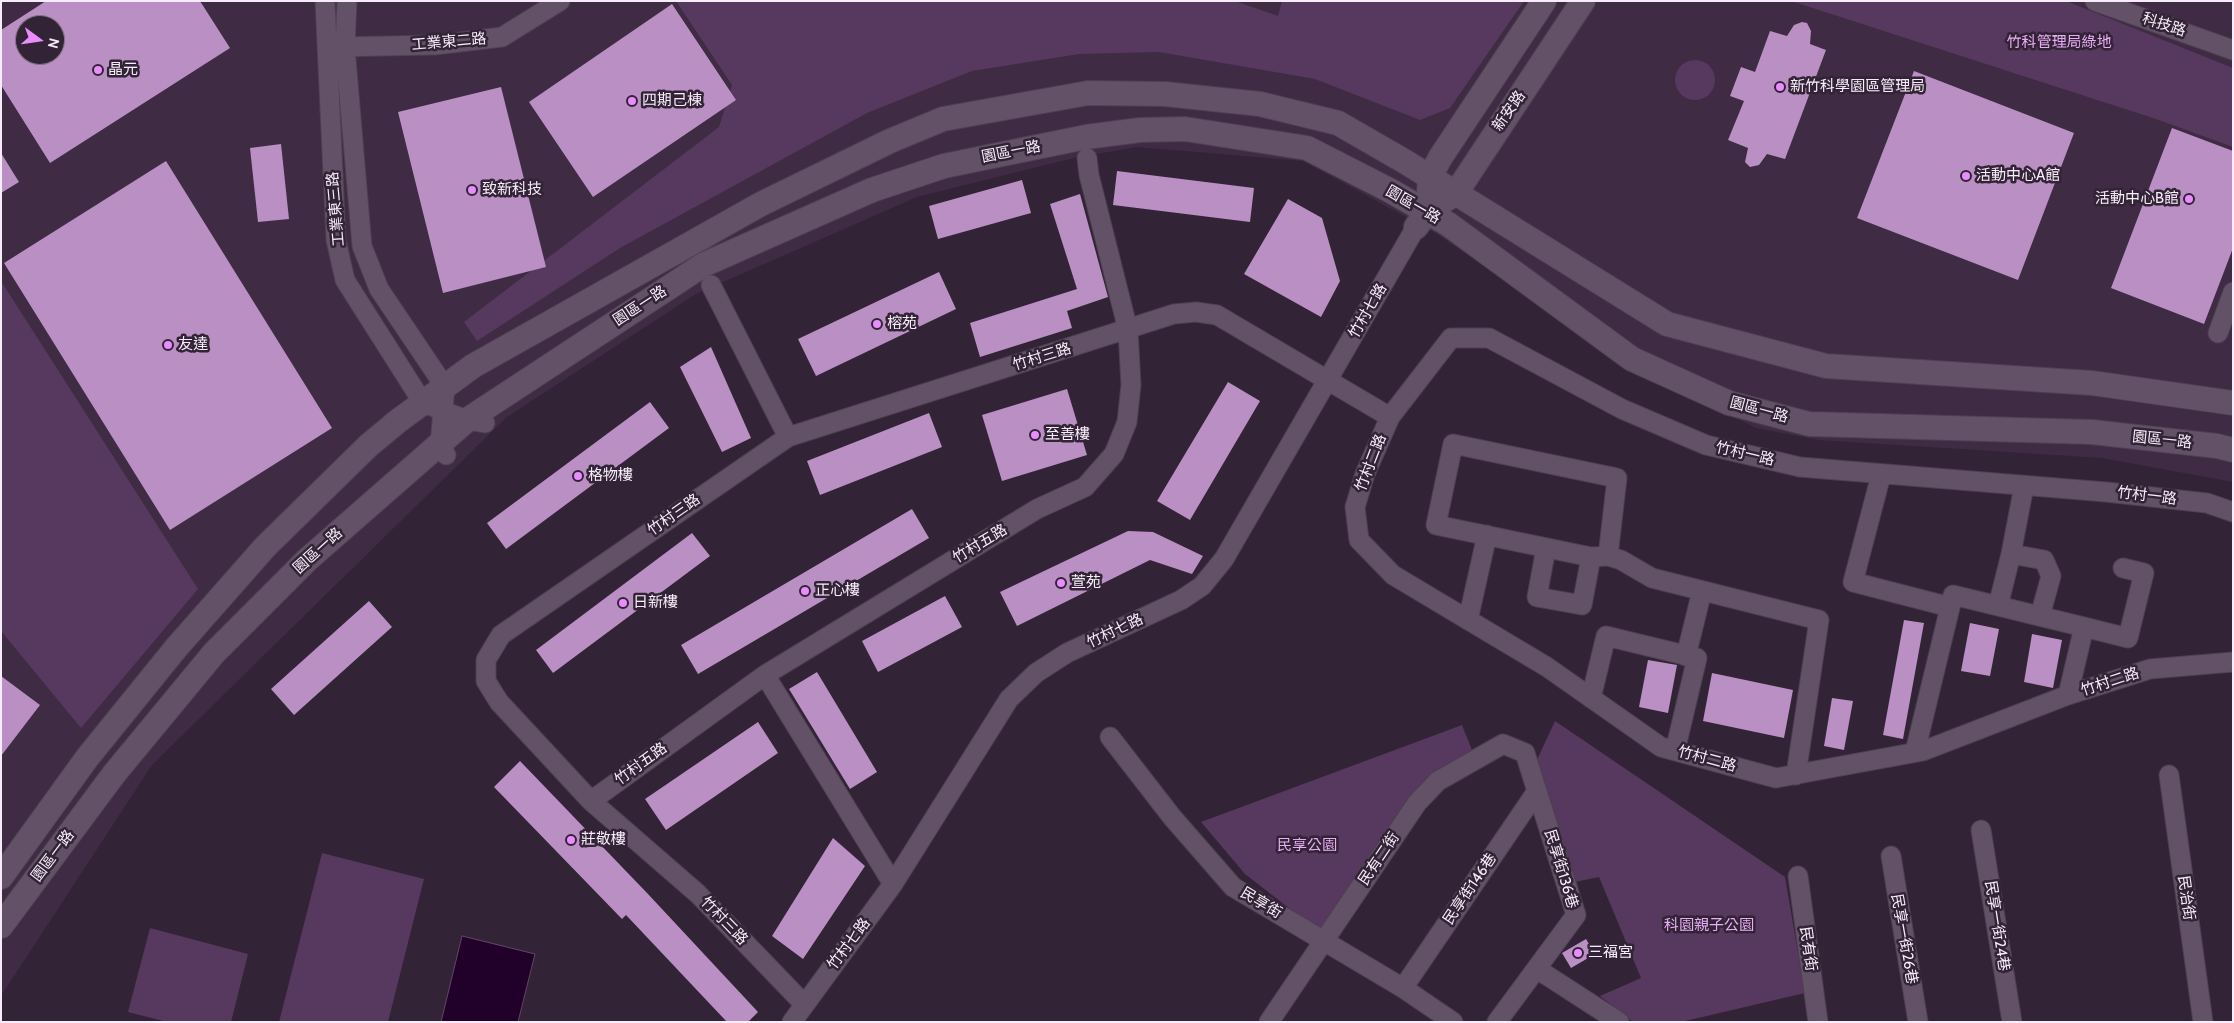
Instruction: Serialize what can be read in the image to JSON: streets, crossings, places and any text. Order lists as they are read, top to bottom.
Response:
{
  "streets": {
    "street": [
      "科技路",
      "工業東二路",
      "新安路",
      "園區一路",
      "工業東三路",
      "竹村七路",
      "竹村三路",
      "竹村一路",
      "竹村二路",
      "竹村五路",
      "民有二街",
      "民享街136巷",
      "民享街146巷",
      "民治街",
      "民享街",
      "民享一街24巷",
      "民享一街26巷",
      "民有街"
    ]
  },
  "crossings": [
    ["工業東二路", "工業東三路"],
    ["新安路", "園區一路"],
    ["新安路", "竹村七路"],
    ["園區一路", "工業東三路"],
    ["園區一路", "竹村七路"],
    ["竹村七路", "竹村三路"],
    ["竹村三路", "竹村五路"],
    ["竹村一路", "竹村二路"],
    ["民有二街", "民享街136巷"],
    ["民有二街", "民享街"],
    ["民享街136巷", "民享街146巷"],
    ["民享街146巷", "民享街"]
  ],
  "parks": ["竹科管理局綠地", "民享公園", "科園親子公園"],
  "places": [
    "晶元",
    "新竹科學園區管理局",
    "四期己棟",
    "活動中心A館",
    "致新科技",
    "活動中心B館",
    "榕苑",
    "友達",
    "至善樓",
    "格物樓",
    "萱苑",
    "正心樓",
    "日新樓",
    "莊敬樓",
    "三福宮"
  ],
  "north": "right"
}
